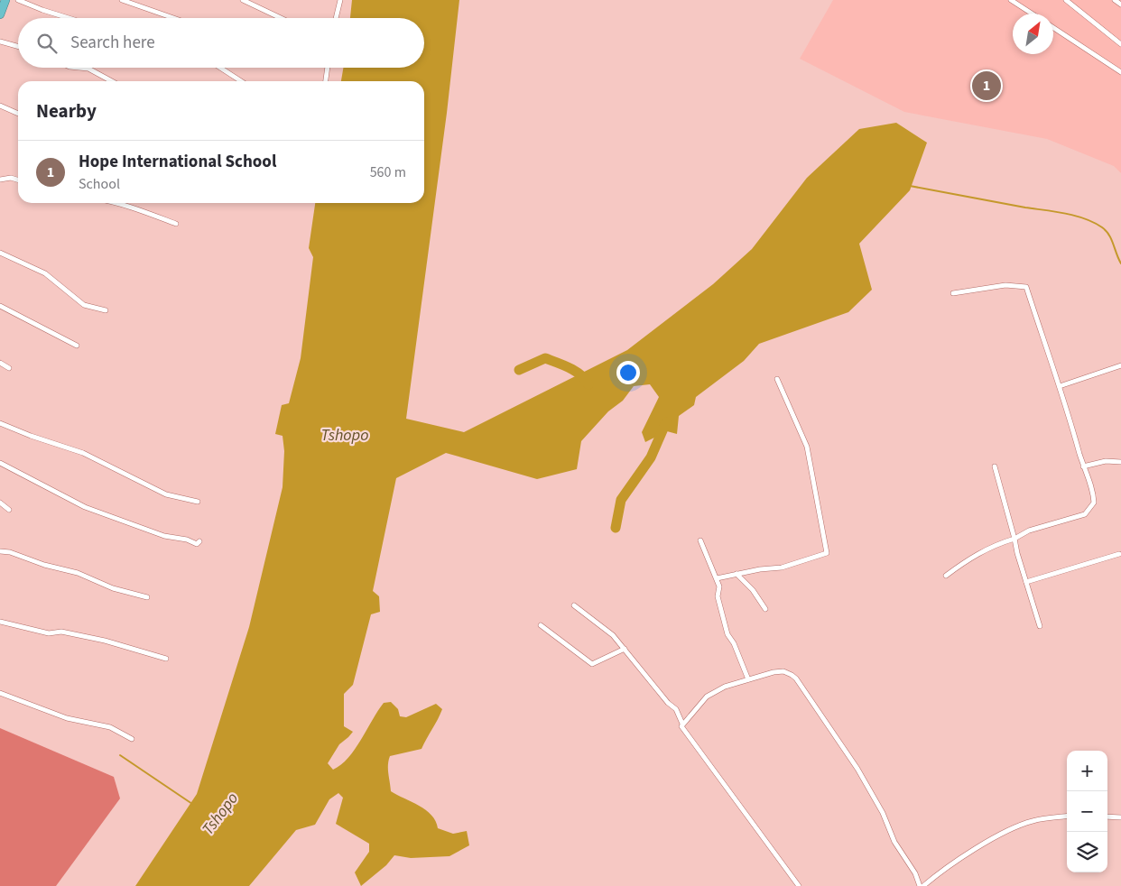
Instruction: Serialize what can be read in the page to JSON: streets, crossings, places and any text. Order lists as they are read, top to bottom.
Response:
{
  "water": ["Tshopo"],
  "north": "top right",
  "page": {
    "search": "Search here",
    "pins": "1",
    "heading": "Nearby",
    "list": [
      {
        "mark": "1",
        "name": "Hope International School",
        "note": "School",
        "value": "560 m"
      }
    ],
    "map_buttons": ["+", "−"]
  }
}
